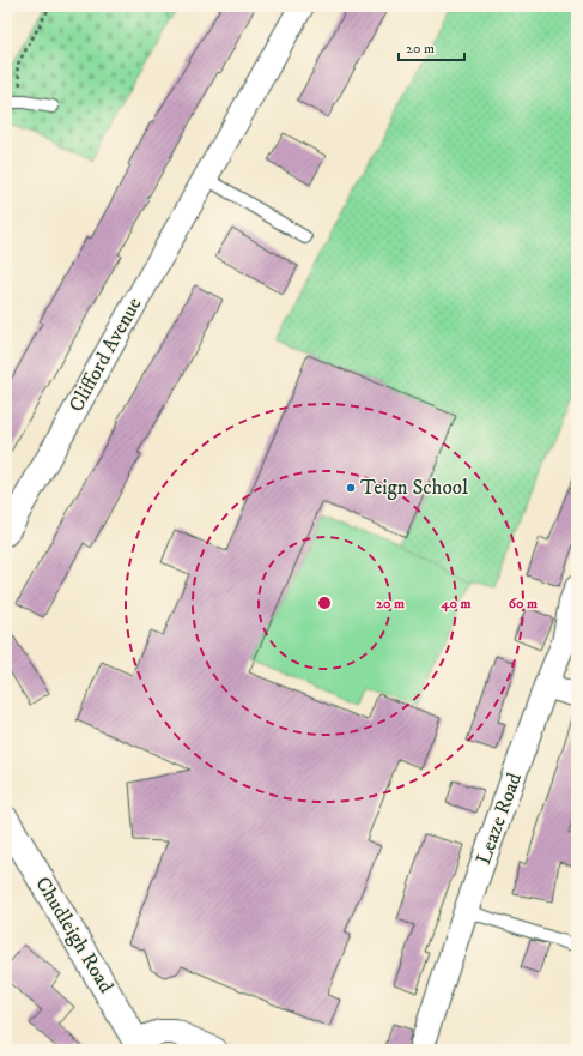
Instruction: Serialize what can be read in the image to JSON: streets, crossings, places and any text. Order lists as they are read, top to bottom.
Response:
{
  "streets": {
    "main road": ["Chudleigh Road"],
    "street": ["Clifford Avenue", "Leaze Road"]
  },
  "places": ["Teign School"],
  "scale_bar": "20 m",
  "rings": ["20 m", "40 m", "60 m"]
}
